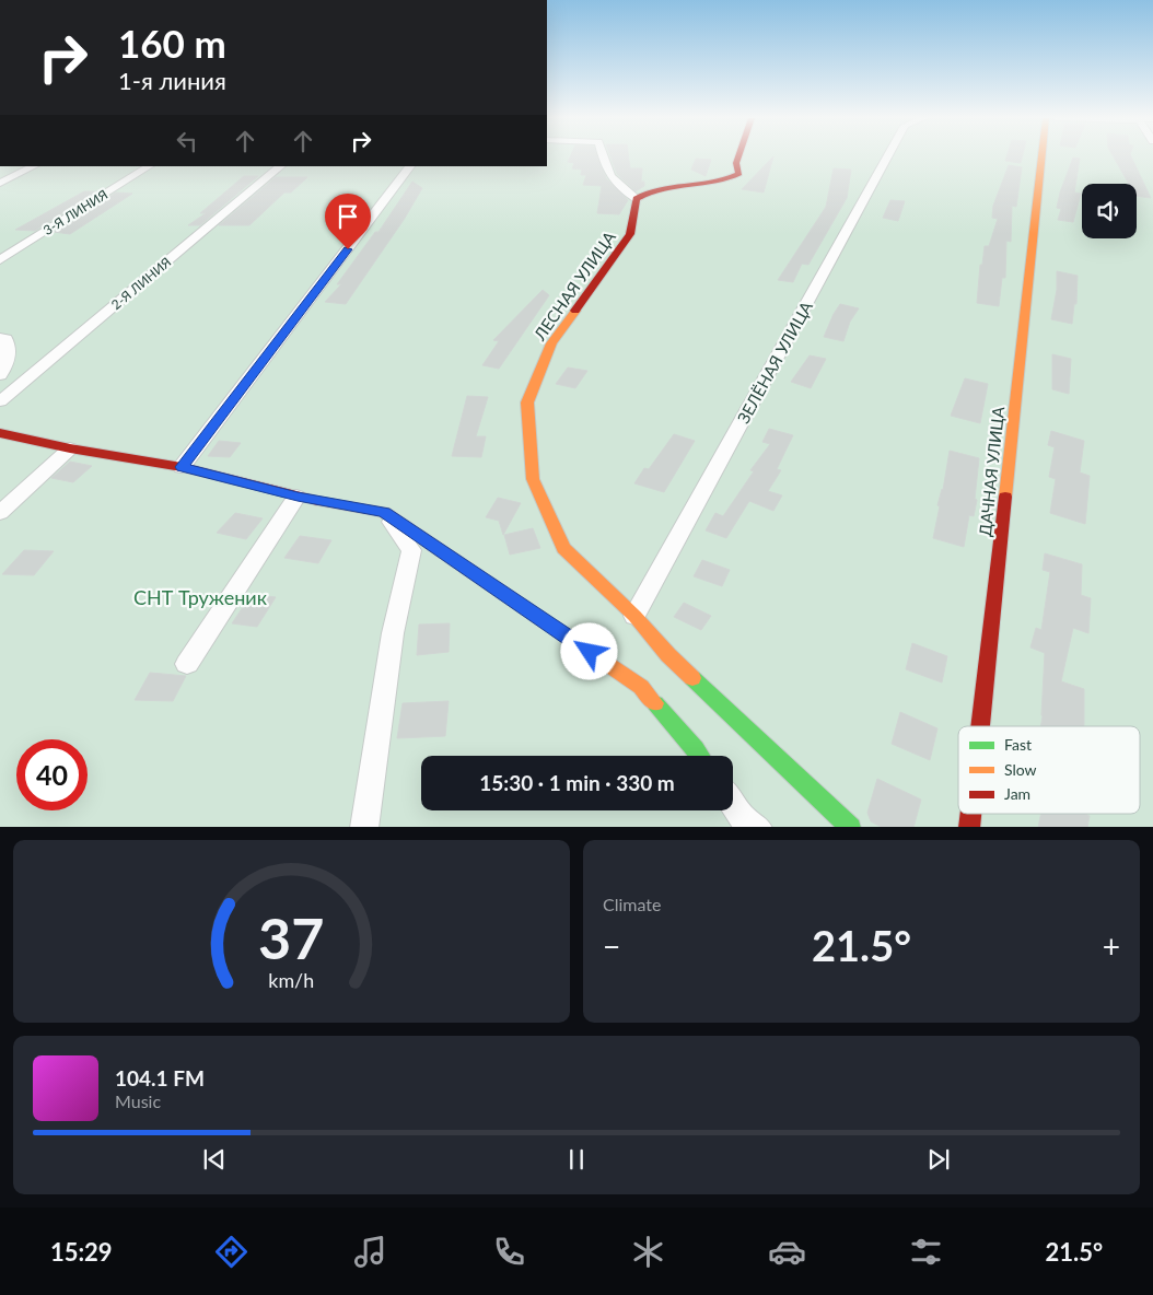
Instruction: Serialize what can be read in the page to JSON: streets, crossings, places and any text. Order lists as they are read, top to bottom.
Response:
{
  "streets": {
    "street": [
      "3-Я ЛИНИЯ",
      "2-Я ЛИНИЯ",
      "ЛЕСНАЯ УЛИЦА",
      "ЗЕЛЁНАЯ УЛИЦА",
      "ДАЧНАЯ УЛИЦА"
    ]
  },
  "crossings": [
    ["ЛЕСНАЯ УЛИЦА", "ЗЕЛЁНАЯ УЛИЦА"]
  ],
  "parks": ["СНТ Труженик"],
  "legend": ["Fast", "Slow", "Jam"],
  "page": {
    "turn": ["160 m", "1-я линия"],
    "limit": "40",
    "trip": "15:30 · 1 min · 330 m",
    "tile": "Climate",
    "heat": ["−", "21.5°", "+"],
    "song": ["104.1 FM", "Music"],
    "tabs": ["15:29", "21.5°"],
    "gauge": ["37", "km/h"]
  }
}
